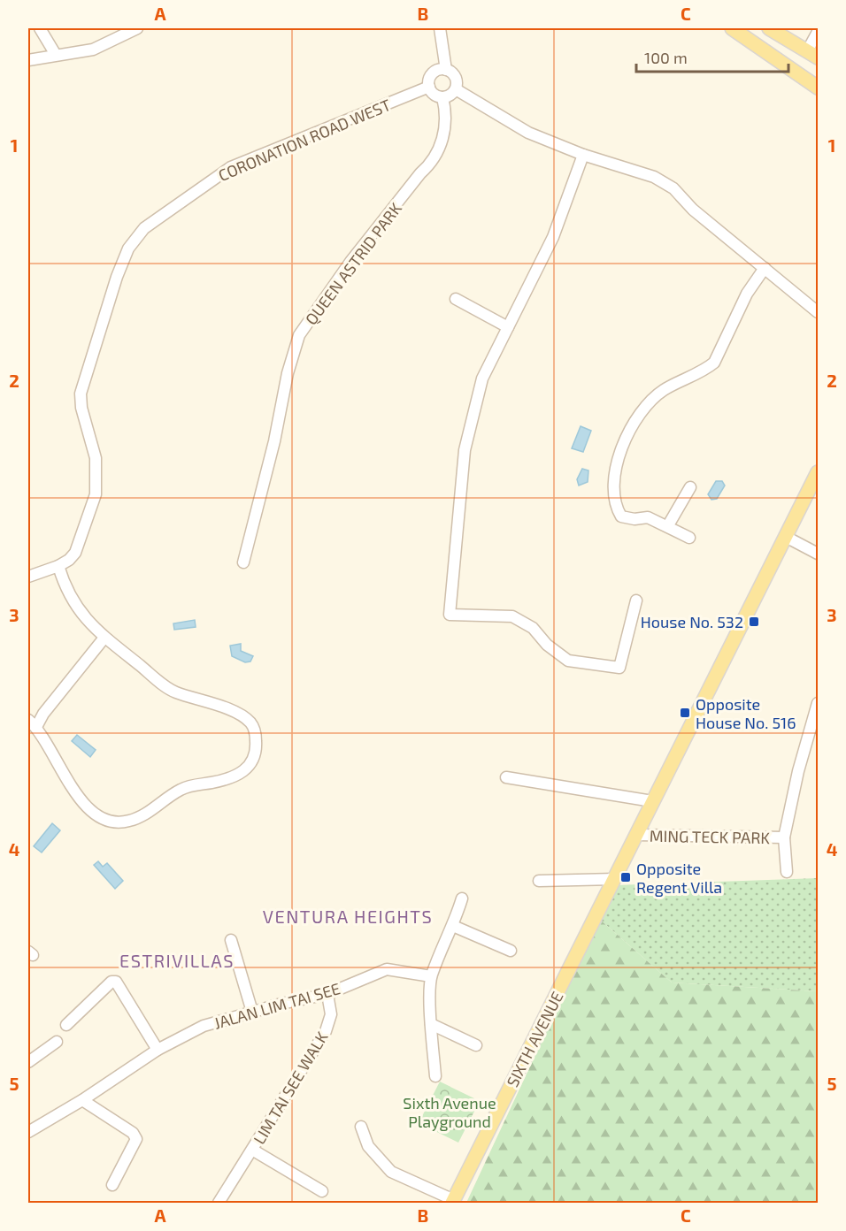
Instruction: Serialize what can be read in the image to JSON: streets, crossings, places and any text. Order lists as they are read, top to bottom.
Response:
{
  "streets": {
    "main road": ["SIXTH AVENUE"],
    "street": [
      "CORONATION ROAD WEST",
      "QUEEN ASTRID PARK",
      "MING TECK PARK",
      "JALAN LIM TAI SEE",
      "LIM TAI SEE WALK"
    ]
  },
  "crossings": [
    ["CORONATION ROAD WEST", "QUEEN ASTRID PARK"],
    ["MING TECK PARK", "SIXTH AVENUE"],
    ["JALAN LIM TAI SEE", "LIM TAI SEE WALK"]
  ],
  "districts": ["VENTURA HEIGHTS", "ESTRIVILLAS"],
  "parks": ["Sixth Avenue Playground"],
  "places": {
    "transit": ["House No. 532", "Opposite House No. 516", "Opposite Regent Villa"]
  },
  "scale_bar": "100 m",
  "grid": {
    "columns": ["A", "B", "C"],
    "rows": [
      "1",
      "2",
      "3",
      "4",
      "5"
    ]
  }
}
